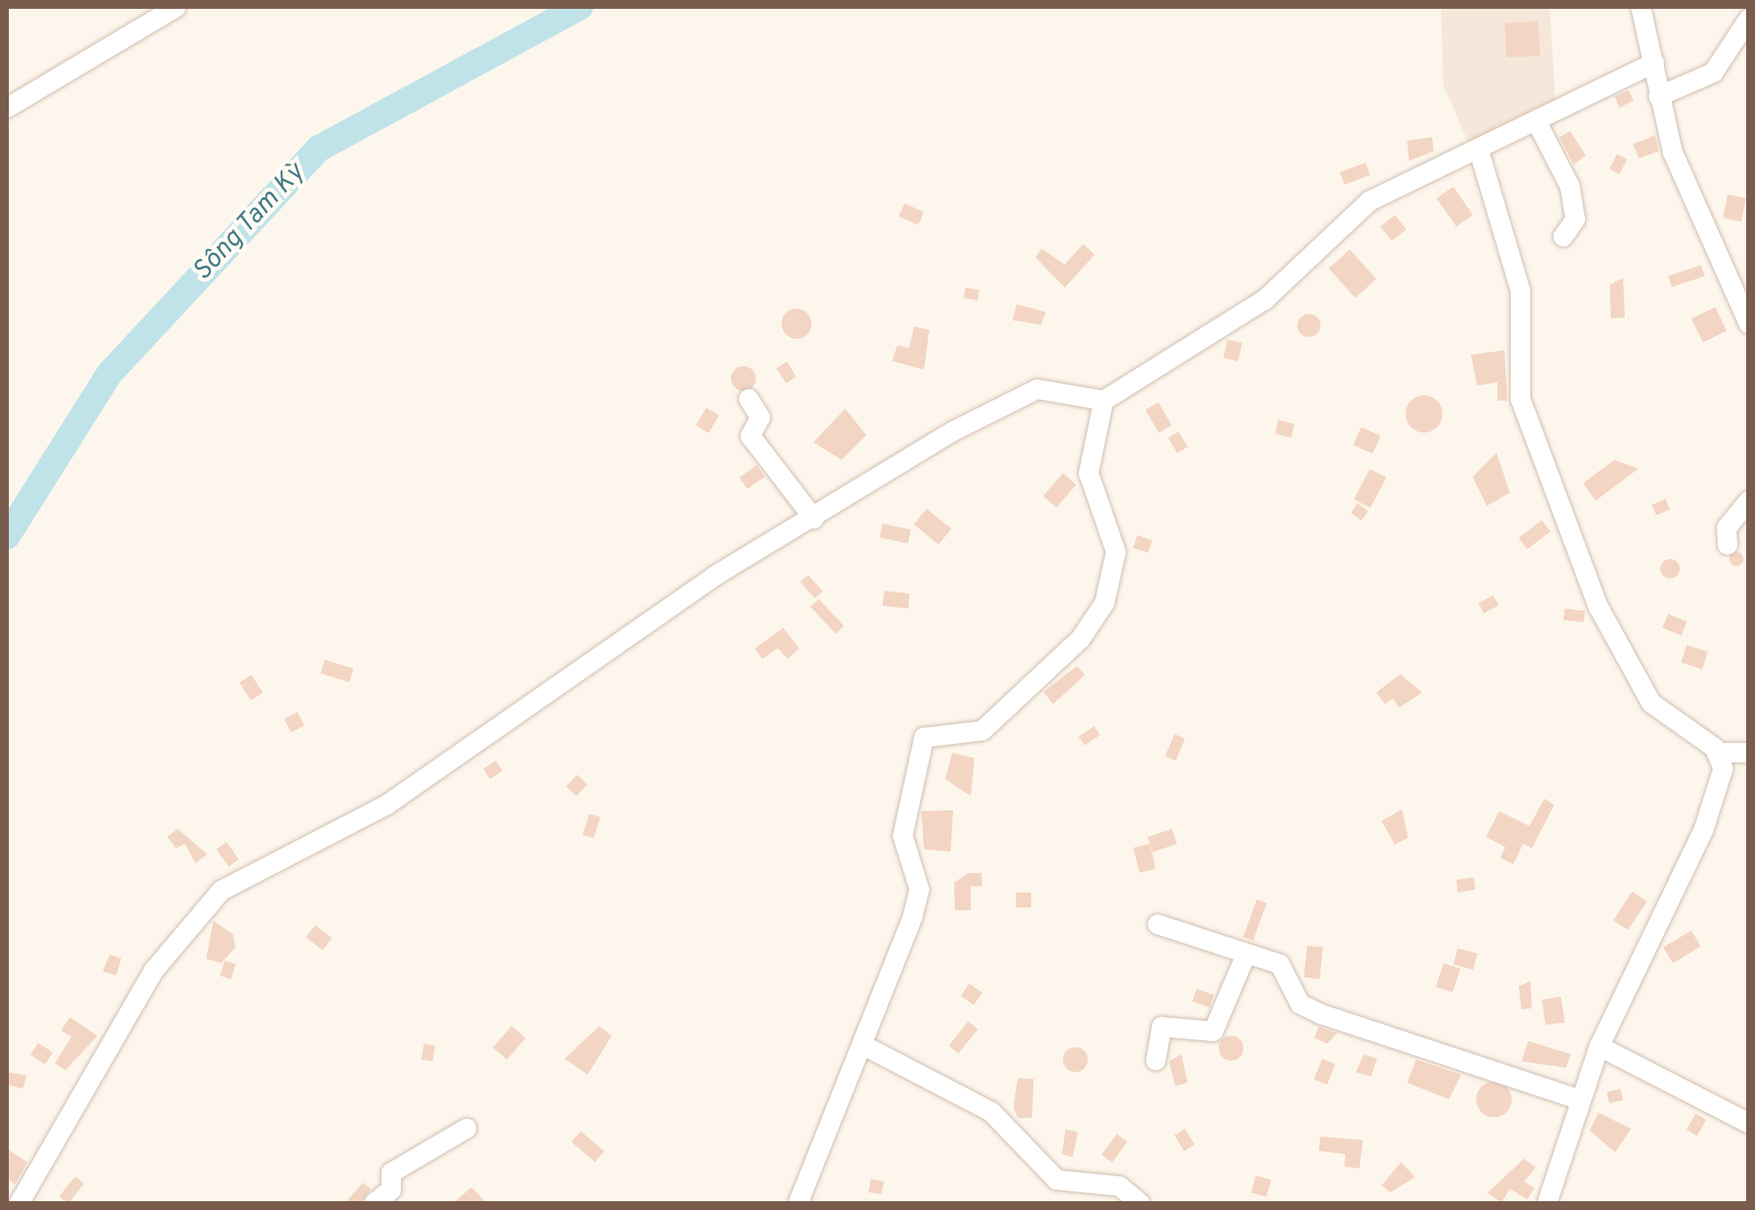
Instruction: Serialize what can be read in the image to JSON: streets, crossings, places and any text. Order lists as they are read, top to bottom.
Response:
{
  "water": ["Sông Tam Kỳ"]
}
